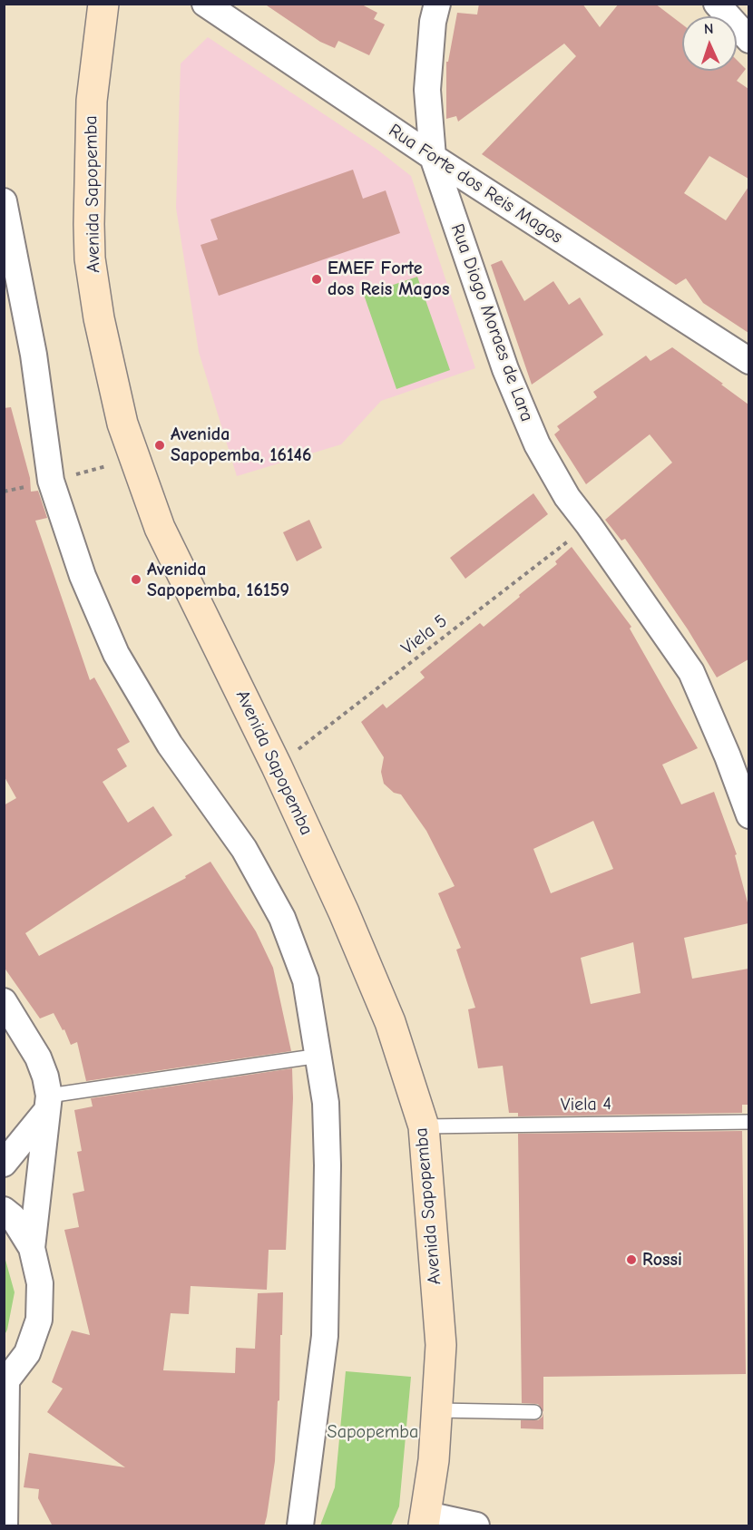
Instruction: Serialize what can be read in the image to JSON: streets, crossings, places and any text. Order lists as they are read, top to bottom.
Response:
{
  "streets": {
    "main road": ["Avenida Sapopemba"],
    "street": ["Rua Forte dos Reis Magos", "Rua Diogo Moraes de Lara"],
    "lane": ["Viela 4"],
    "path": ["Viela 5"]
  },
  "crossings": [
    ["Rua Forte dos Reis Magos", "Rua Diogo Moraes de Lara"],
    ["Avenida Sapopemba", "Viela 5"],
    ["Avenida Sapopemba", "Viela 4"],
    ["Rua Diogo Moraes de Lara", "Viela 5"]
  ],
  "parks": ["Sapopemba"],
  "places": [
    "EMEF Forte dos Reis Magos",
    "Avenida Sapopemba, 16146",
    "Avenida Sapopemba, 16159",
    "Rossi"
  ],
  "north": "top"
}
